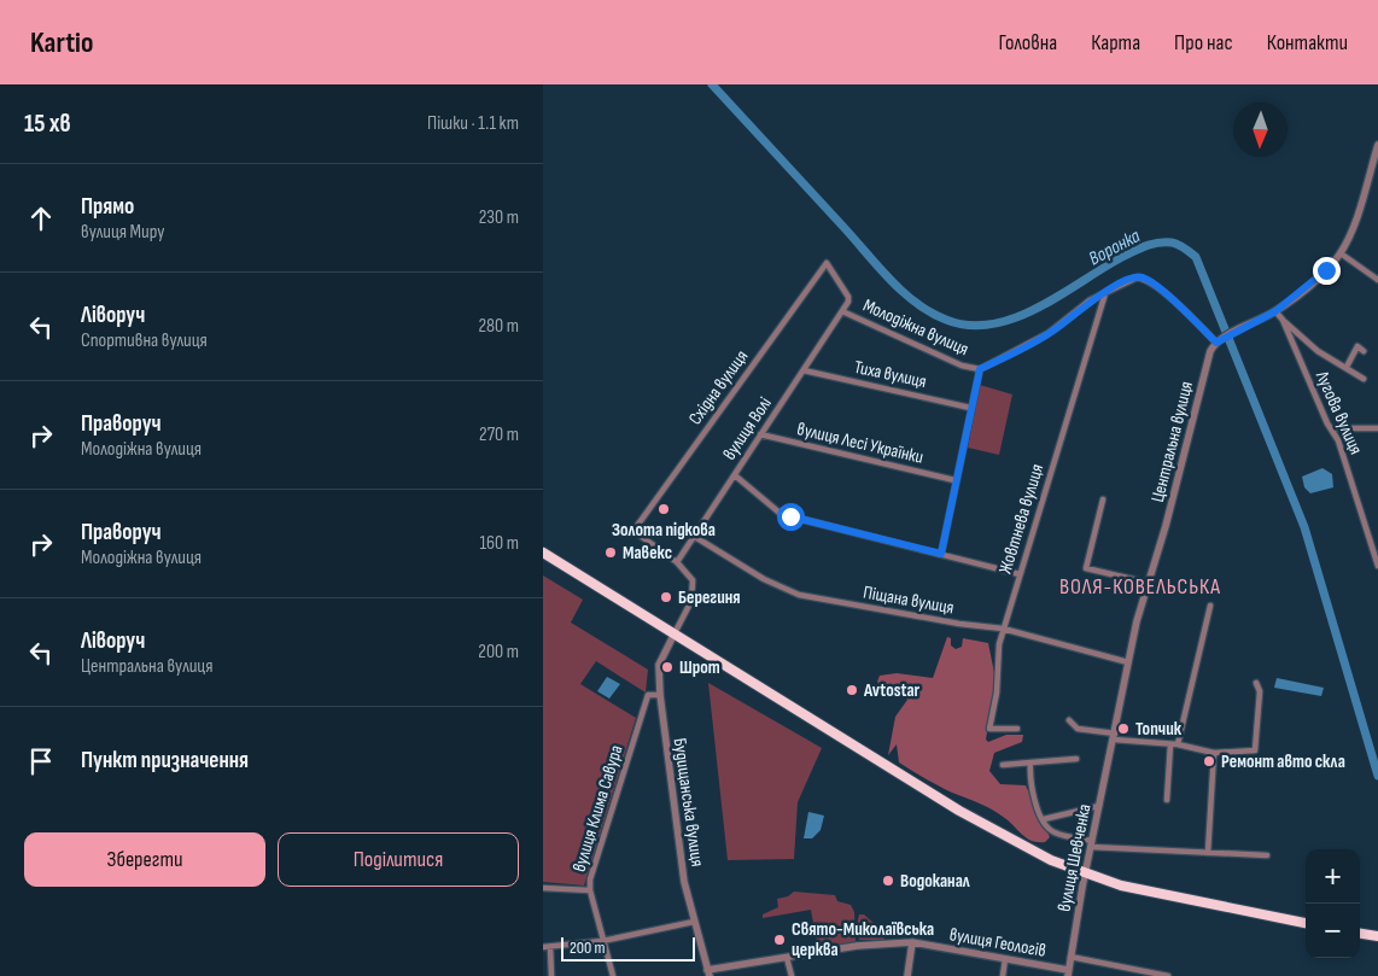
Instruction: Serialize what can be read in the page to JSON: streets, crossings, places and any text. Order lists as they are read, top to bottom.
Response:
{
  "streets": {
    "street": [
      "Молодіжна вулиця",
      "Тиха вулиця",
      "Східна вулиця",
      "Лугова вулиця",
      "вулиця Волі",
      "Центральна вулиця",
      "вулиця Лесі Українки",
      "Жовтнева вулиця",
      "Піщана вулиця",
      "Будищанська вулиця",
      "вулиця Клима Савура",
      "вулиця Шевченка",
      "вулиця Геологів"
    ]
  },
  "crossings": [
    ["Молодіжна вулиця", "Східна вулиця"],
    ["Молодіжна вулиця", "вулиця Волі"],
    ["Молодіжна вулиця", "Центральна вулиця"],
    ["Молодіжна вулиця", "Жовтнева вулиця"],
    ["Тиха вулиця", "вулиця Волі"],
    ["Східна вулиця", "вулиця Волі"],
    ["вулиця Волі", "вулиця Лесі Українки"],
    ["вулиця Волі", "Піщана вулиця"],
    ["Центральна вулиця", "Піщана вулиця"],
    ["Центральна вулиця", "вулиця Шевченка"],
    ["Жовтнева вулиця", "Піщана вулиця"],
    ["Будищанська вулиця", "вулиця Клима Савура"],
    ["Будищанська вулиця", "вулиця Геологів"],
    ["вулиця Шевченка", "вулиця Геологів"]
  ],
  "districts": ["ВОЛЯ-КОВЕЛЬСЬКА"],
  "water": ["Воронка"],
  "places": [
    "Золота підкова",
    "Мавекс",
    "Берегиня",
    "Шрот",
    "Avtostar",
    "Топчик",
    "Ремонт авто скла",
    "Водоканал",
    "Свято-Миколаївська церква"
  ],
  "scale_bar": "200 m",
  "north": "bottom",
  "page": {
    "header": "Kartio",
    "nav": [
      "Головна",
      "Карта",
      "Про нас",
      "Контакти"
    ],
    "heading": ["15 хв", "Пішки · 1.1 km"],
    "list": [
      ["Прямо", "вулиця Миру", "230 m"],
      ["Ліворуч", "Спортивна вулиця", "280 m"],
      ["Праворуч", "Молодіжна вулиця", "270 m"],
      ["Праворуч", "Молодіжна вулиця", "160 m"],
      ["Ліворуч", "Центральна вулиця", "200 m"],
      "Пункт призначення"
    ],
    "buttons": ["Зберегти", "Поділитися"],
    "map_buttons": ["+", "−"],
    "scale": "200 m"
  }
}
